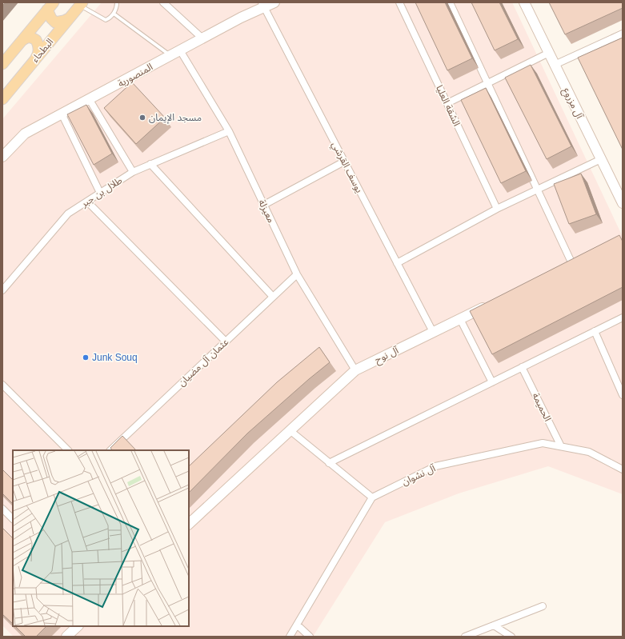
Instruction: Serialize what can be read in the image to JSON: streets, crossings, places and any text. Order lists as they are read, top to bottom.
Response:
{
  "streets": {
    "main road": ["البطحاء"],
    "street": [
      "المنصورية",
      "آل مزروع",
      "الشقة العليا",
      "يوسف القرشي",
      "طلال بن جبر",
      "معيزلة",
      "آل نوح",
      "عثمان آل مضيان",
      "الحميمة",
      "آل نشوان"
    ]
  },
  "crossings": [
    ["المنصورية", "يوسف القرشي"],
    ["المنصورية", "معيزلة"],
    ["يوسف القرشي", "آل نوح"],
    ["طلال بن جبر", "معيزلة"],
    ["معيزلة", "آل نوح"],
    ["معيزلة", "عثمان آل مضيان"],
    ["الحميمة", "آل نشوان"]
  ],
  "places": ["مسجد الإيمان", "Junk Souq"]
}
